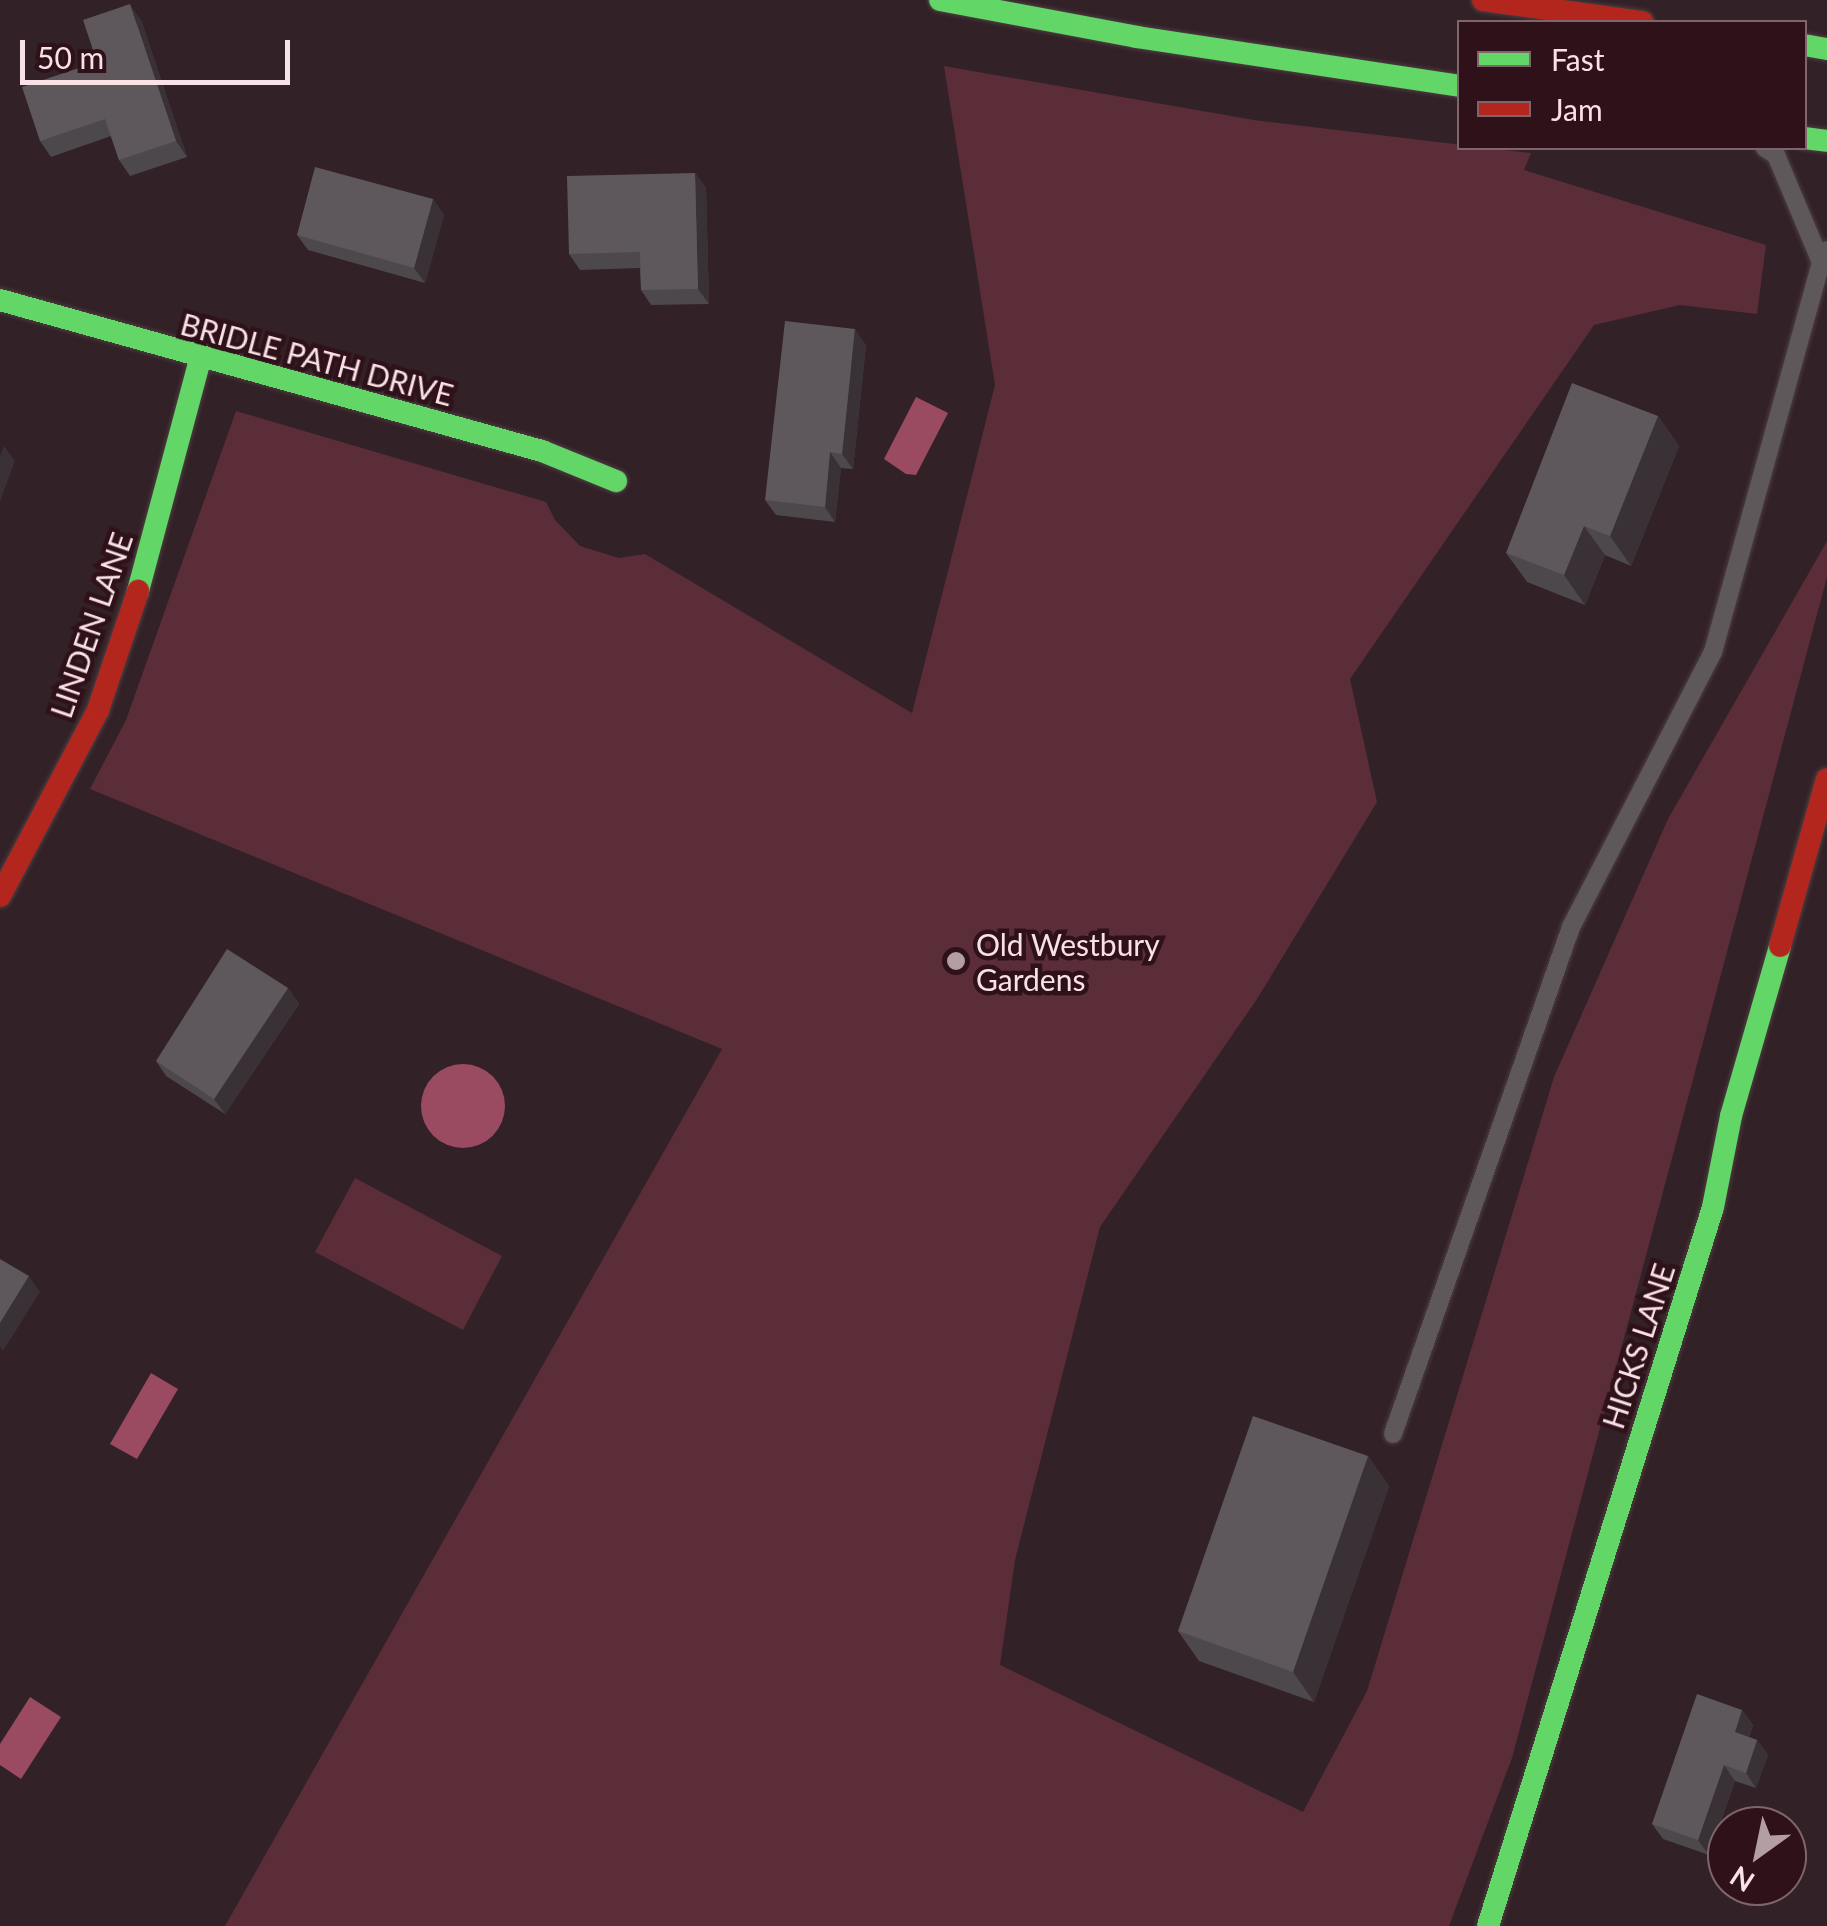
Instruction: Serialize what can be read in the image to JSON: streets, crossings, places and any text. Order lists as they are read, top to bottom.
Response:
{
  "streets": {
    "street": ["BRIDLE PATH DRIVE", "LINDEN LANE", "HICKS LANE"]
  },
  "crossings": [
    ["BRIDLE PATH DRIVE", "LINDEN LANE"]
  ],
  "places": ["Old Westbury Gardens"],
  "legend": ["Fast", "Jam"],
  "scale_bar": "50 m",
  "north": "bottom left"
}
